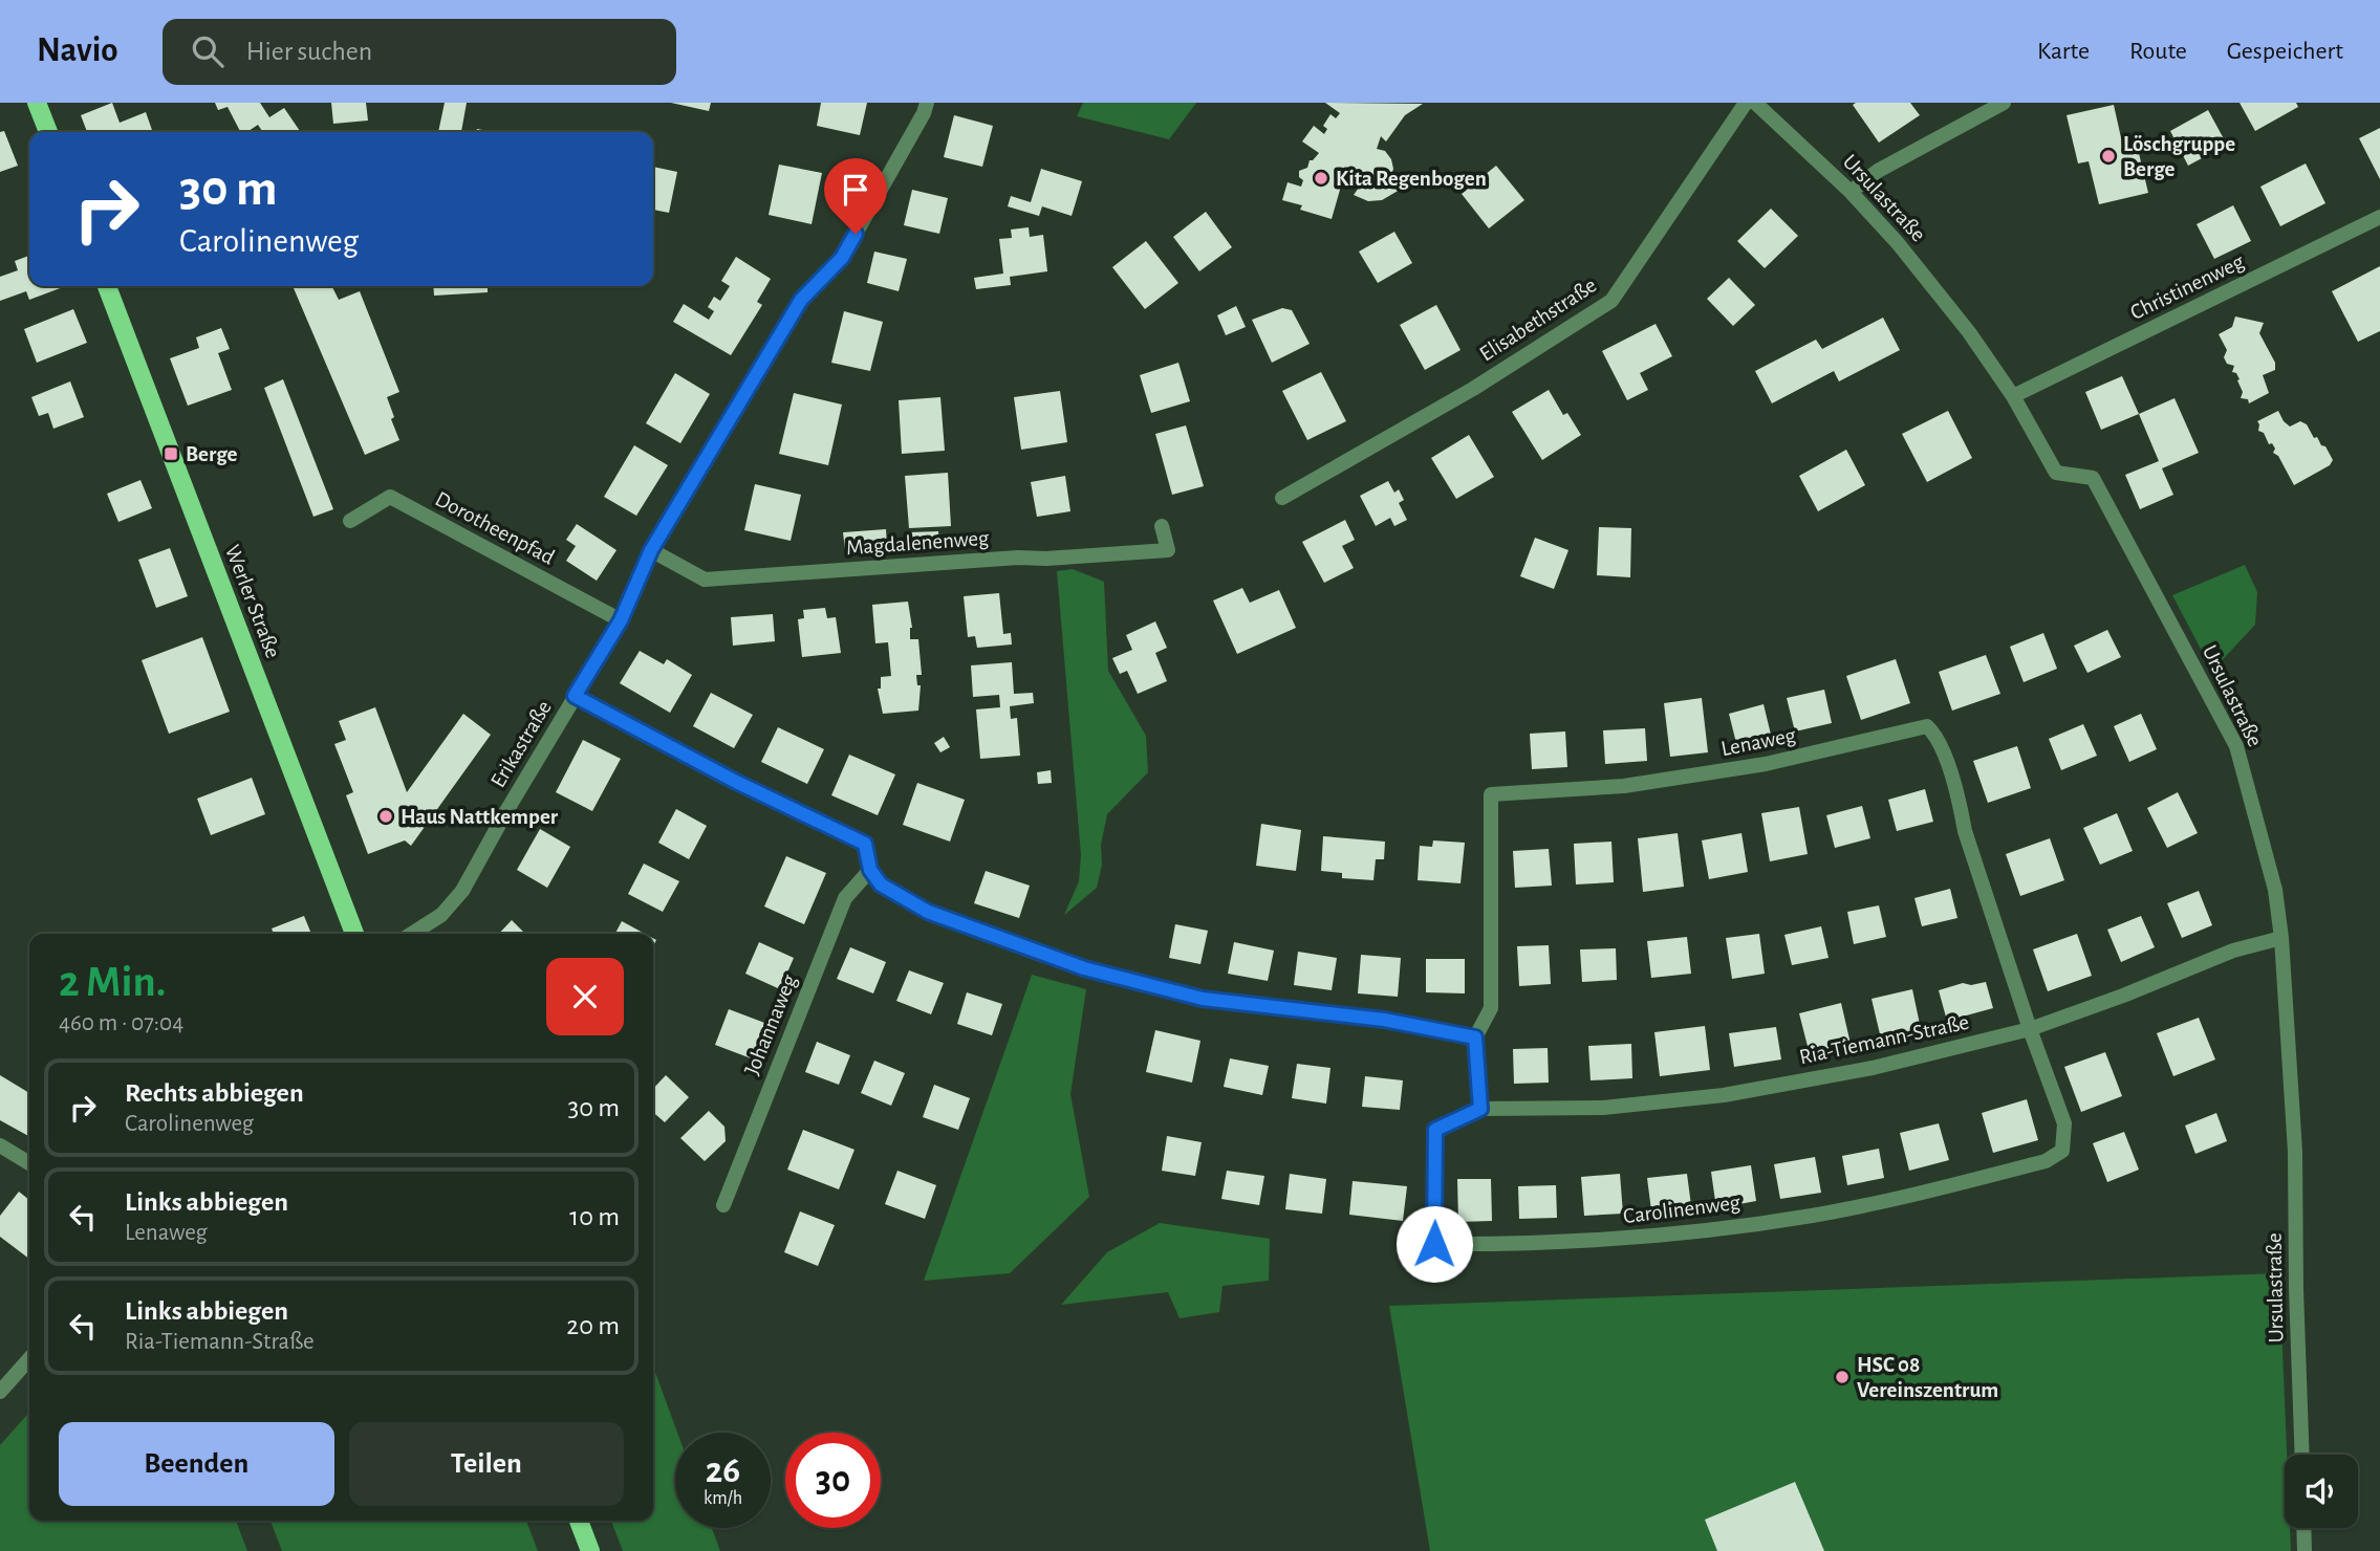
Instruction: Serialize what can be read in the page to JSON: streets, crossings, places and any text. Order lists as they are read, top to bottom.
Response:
{
  "streets": {
    "main road": ["Werler Straße"],
    "street": [
      "Ursulastraße",
      "Christinenweg",
      "Elisabethstraße",
      "Dorotheenpfad",
      "Magdalenenweg",
      "Lenaweg",
      "Erikastraße",
      "Johannaweg",
      "Ria-Tiemann-Straße",
      "Carolinenweg"
    ]
  },
  "crossings": [
    ["Ursulastraße", "Christinenweg"],
    ["Ursulastraße", "Ria-Tiemann-Straße"],
    ["Dorotheenpfad", "Erikastraße"],
    ["Magdalenenweg", "Erikastraße"],
    ["Lenaweg", "Ria-Tiemann-Straße"],
    ["Lenaweg", "Carolinenweg"],
    ["Ria-Tiemann-Straße", "Carolinenweg"]
  ],
  "places": {
    "other": [
      "Löschgruppe Berge",
      "Kita Regenbogen",
      "Haus Nattkemper",
      "HSC 08 Vereinszentrum"
    ],
    "transit": ["Berge"]
  },
  "page": {
    "header": "Navio",
    "search": "Hier suchen",
    "nav": ["Karte", "Route", "Gespeichert"],
    "turn": ["30 m", "Carolinenweg"],
    "heading": ["2 Min.", "460 m · 07:04"],
    "list": [
      {
        "name": "Rechts abbiegen",
        "note": "Carolinenweg",
        "value": "30 m"
      },
      {
        "name": "Links abbiegen",
        "note": "Lenaweg",
        "value": "10 m"
      },
      {
        "name": "Links abbiegen",
        "note": "Ria-Tiemann-Straße",
        "value": "20 m"
      }
    ],
    "buttons": ["Beenden", "Teilen"],
    "speed": "26 km/h",
    "limit": "30"
  }
}
